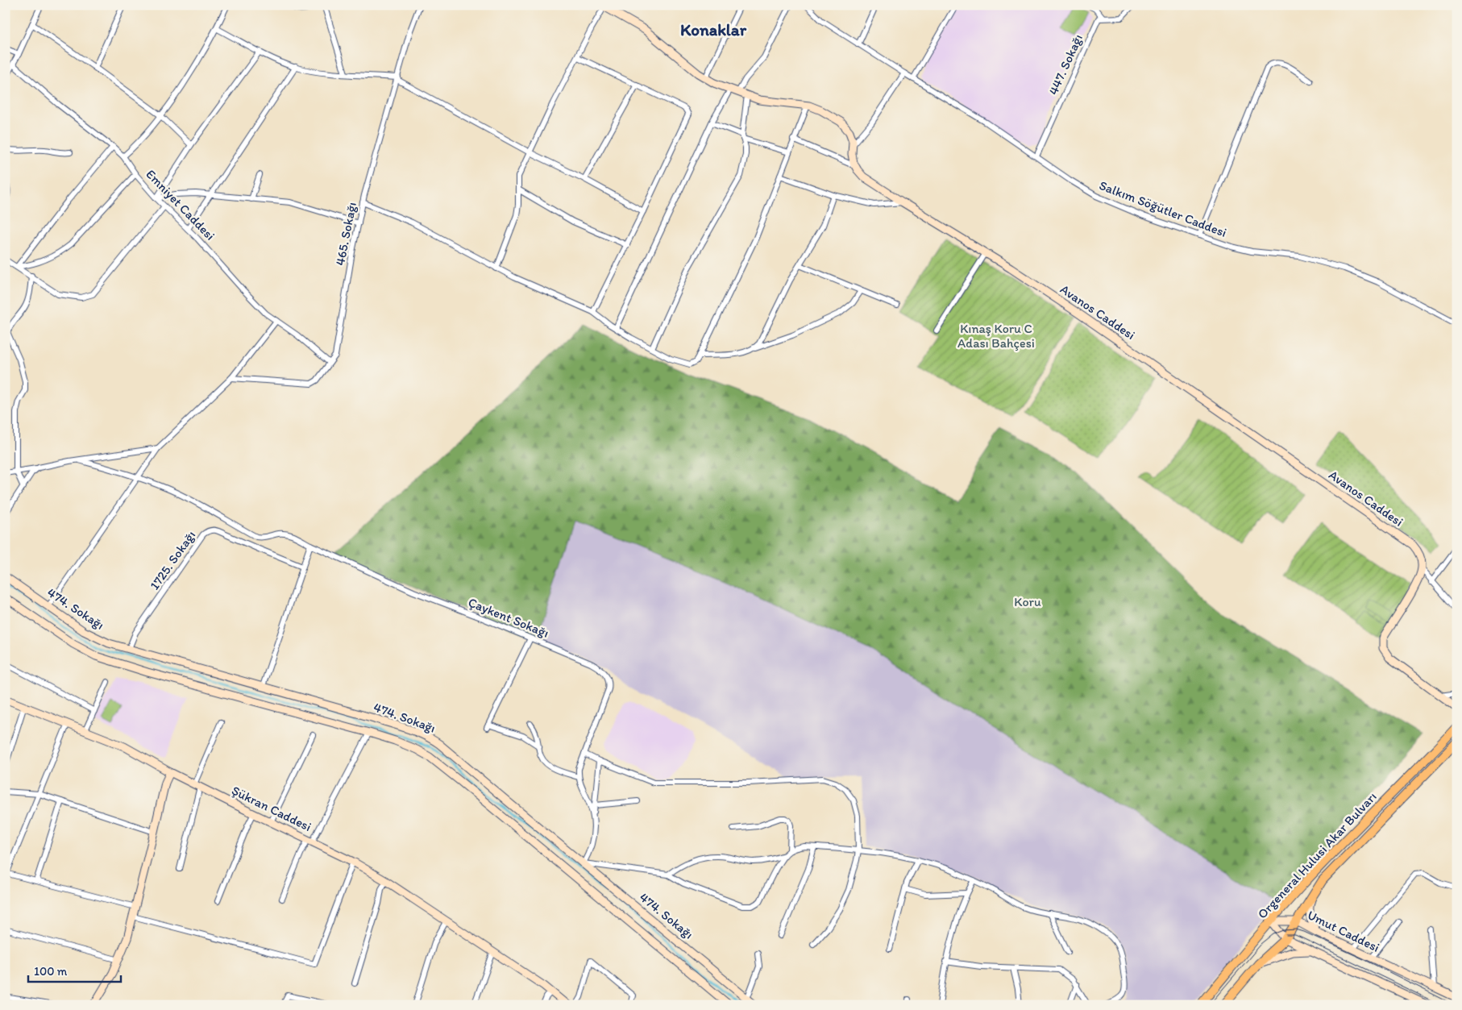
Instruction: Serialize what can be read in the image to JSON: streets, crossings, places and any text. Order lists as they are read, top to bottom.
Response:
{
  "streets": {
    "main road": ["Orgeneral Hulusi Akar Bulvarı"],
    "street": [
      "447. Sokağı",
      "Emniyet Caddesi",
      "Salkım Söğütler Caddesi",
      "465. Sokağı",
      "Avanos Caddesi",
      "1725. Sokağı",
      "474. Sokağı",
      "Çaykent Sokağı",
      "Şükran Caddesi",
      "Umut Caddesi"
    ]
  },
  "crossings": [
    ["447. Sokağı", "Salkım Söğütler Caddesi"],
    ["Emniyet Caddesi", "465. Sokağı"],
    ["1725. Sokağı", "474. Sokağı"],
    ["Orgeneral Hulusi Akar Bulvarı", "Umut Caddesi"]
  ],
  "districts": ["Konaklar"],
  "parks": ["Kınaş Koru C Adası Bahçesi", "Koru"],
  "scale_bar": "100 m"
}
